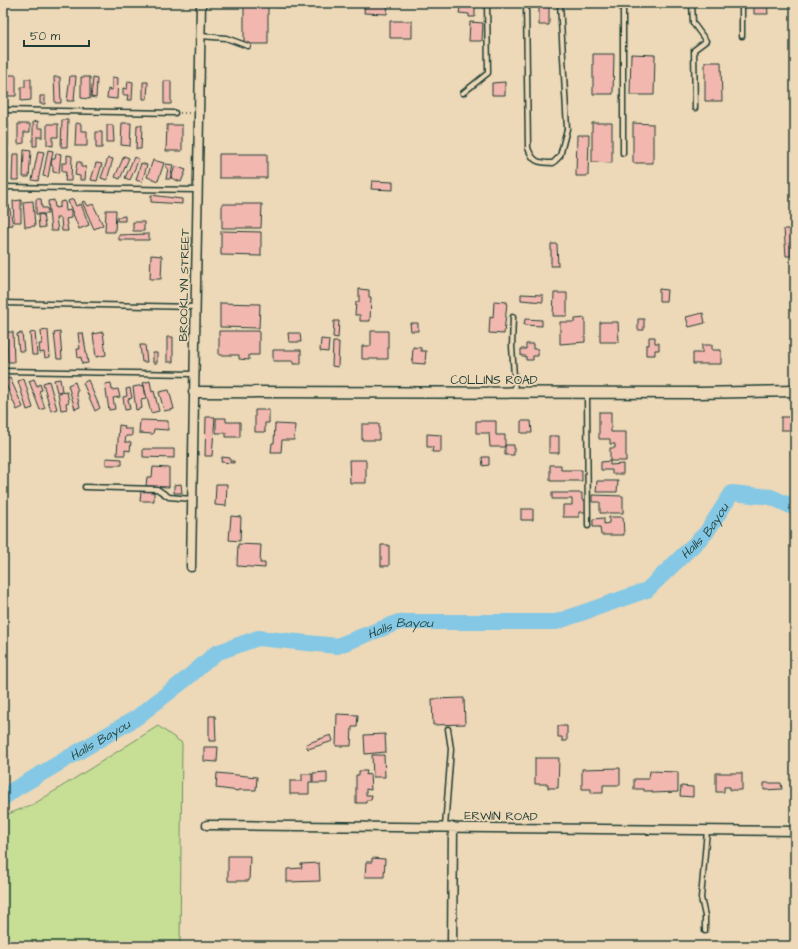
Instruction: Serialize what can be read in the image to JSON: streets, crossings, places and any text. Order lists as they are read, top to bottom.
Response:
{
  "streets": {
    "street": ["BROOKLYN STREET", "COLLINS ROAD", "ERWIN ROAD"]
  },
  "crossings": [
    ["BROOKLYN STREET", "COLLINS ROAD"]
  ],
  "water": ["Halls Bayou"],
  "scale_bar": "50 m"
}
